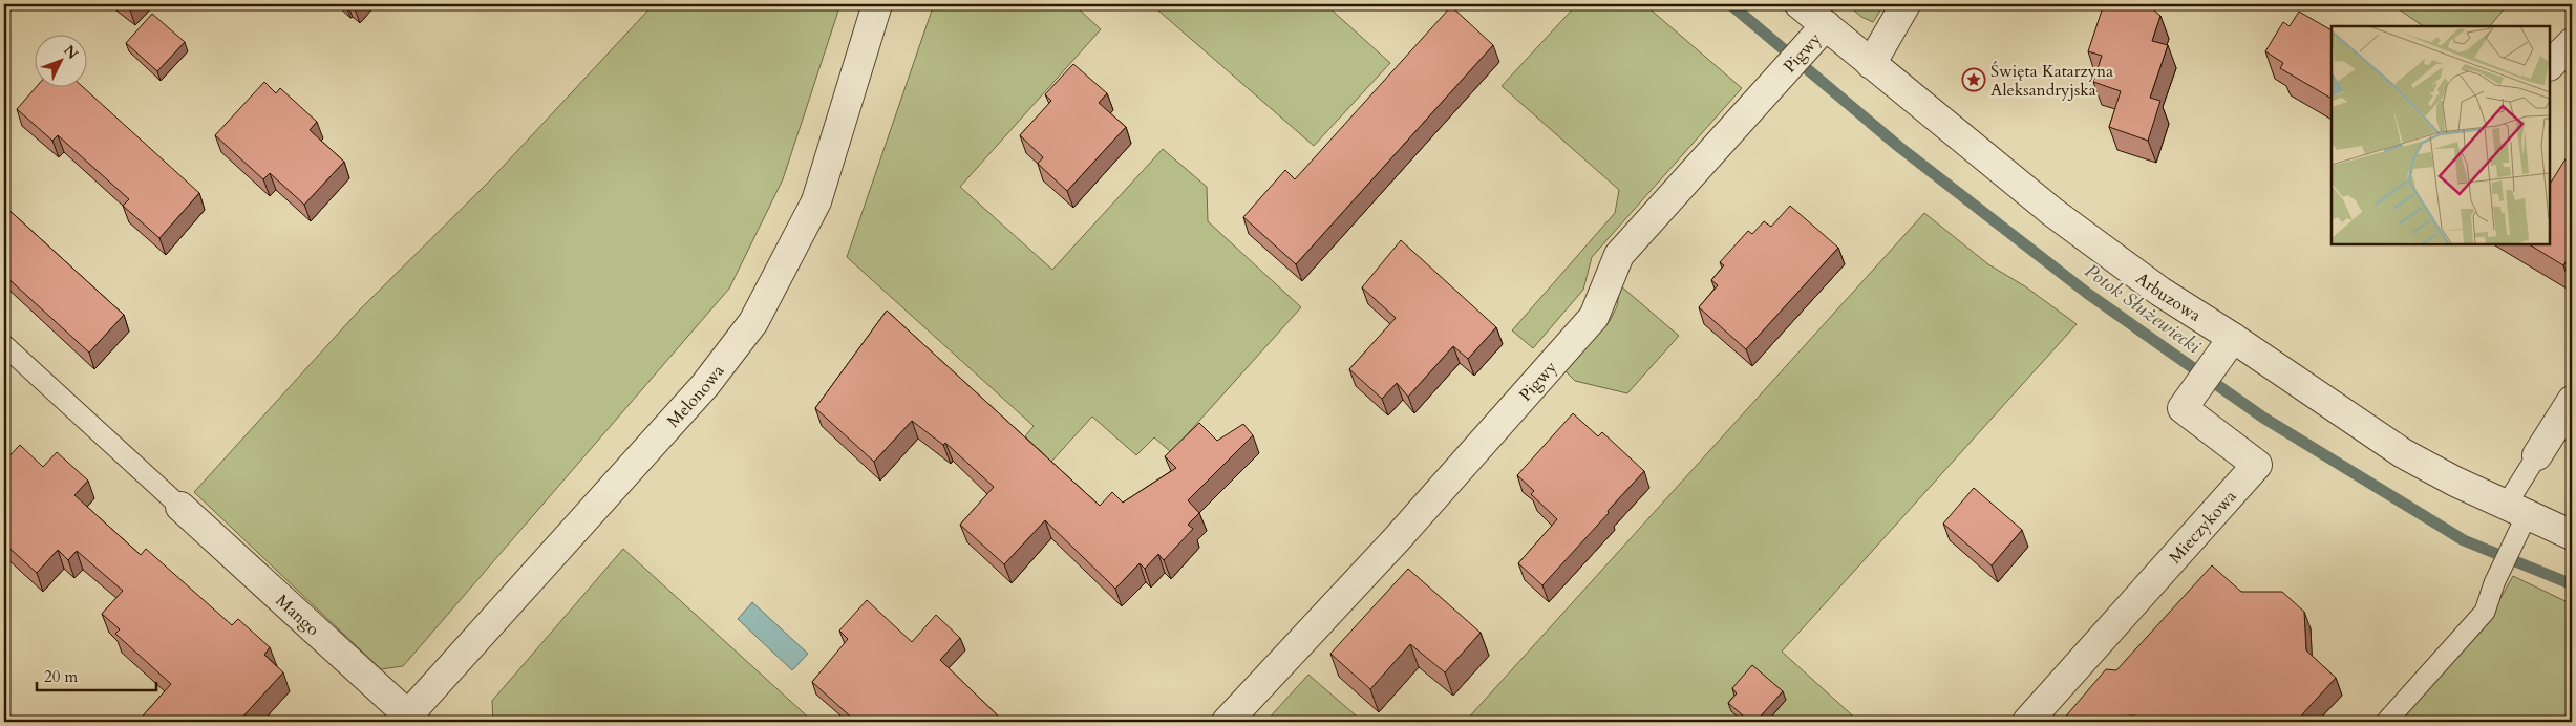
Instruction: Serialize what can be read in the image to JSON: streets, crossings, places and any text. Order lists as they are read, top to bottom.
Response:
{
  "streets": {
    "street": [
      "Pigwy",
      "Arbuzowa",
      "Melonowa",
      "Mieczykowa",
      "Mango"
    ]
  },
  "crossings": [
    ["Pigwy", "Arbuzowa"],
    ["Arbuzowa", "Mieczykowa"],
    ["Melonowa", "Mango"]
  ],
  "water": ["Potok Służewiecki"],
  "places": {
    "place": ["Święta Katarzyna Aleksandryjska"]
  },
  "scale_bar": "20 m",
  "north": "top right"
}
